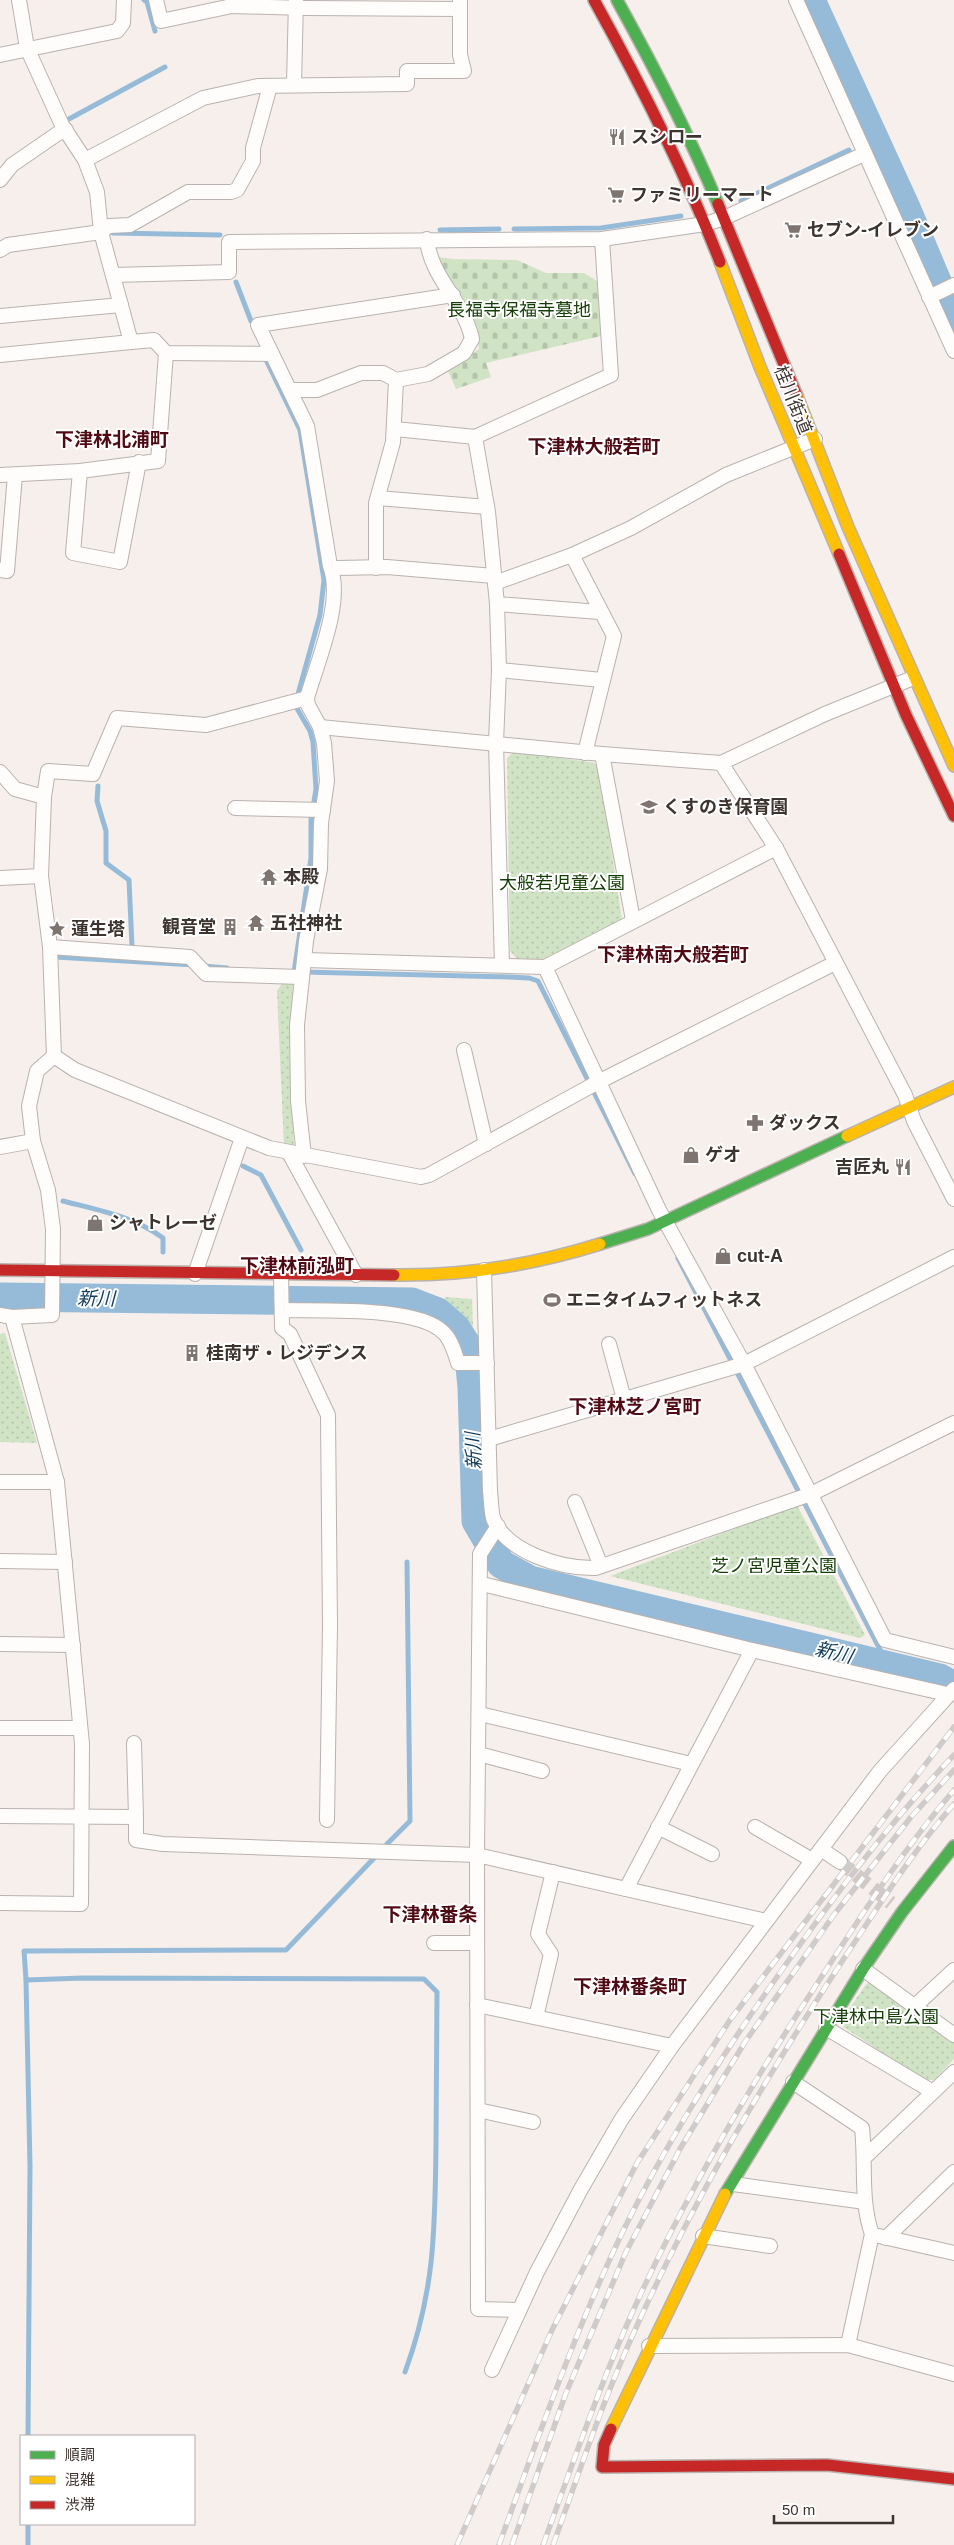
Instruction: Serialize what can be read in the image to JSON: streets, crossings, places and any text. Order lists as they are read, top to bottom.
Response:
{
  "streets": {
    "street": ["桂川街道"]
  },
  "districts": [
    "下津林北浦町",
    "下津林大般若町",
    "下津林南大般若町",
    "下津林前泓町",
    "下津林芝ノ宮町",
    "下津林番条",
    "下津林番条町"
  ],
  "water": ["新川"],
  "parks": [
    "長福寺保福寺墓地",
    "大般若児童公園",
    "芝ノ宮児童公園",
    "下津林中島公園"
  ],
  "places": {
    "restaurant": ["スシロー", "吉匠丸"],
    "supermarket": ["ファミリーマート", "セブン-イレブン"],
    "school or university": ["くすのき保育園"],
    "temple": ["本殿", "五社神社"],
    "building": ["観音堂", "桂南ザ・レジデンス"],
    "place": ["蓮生塔"],
    "pharmacy": ["ダックス"],
    "shop": ["ゲオ", "シャトレーゼ", "cut-A"],
    "sports": ["エニタイムフィットネス"]
  },
  "legend": ["順調", "混雑", "渋滞"],
  "scale_bar": "50 m"
}
